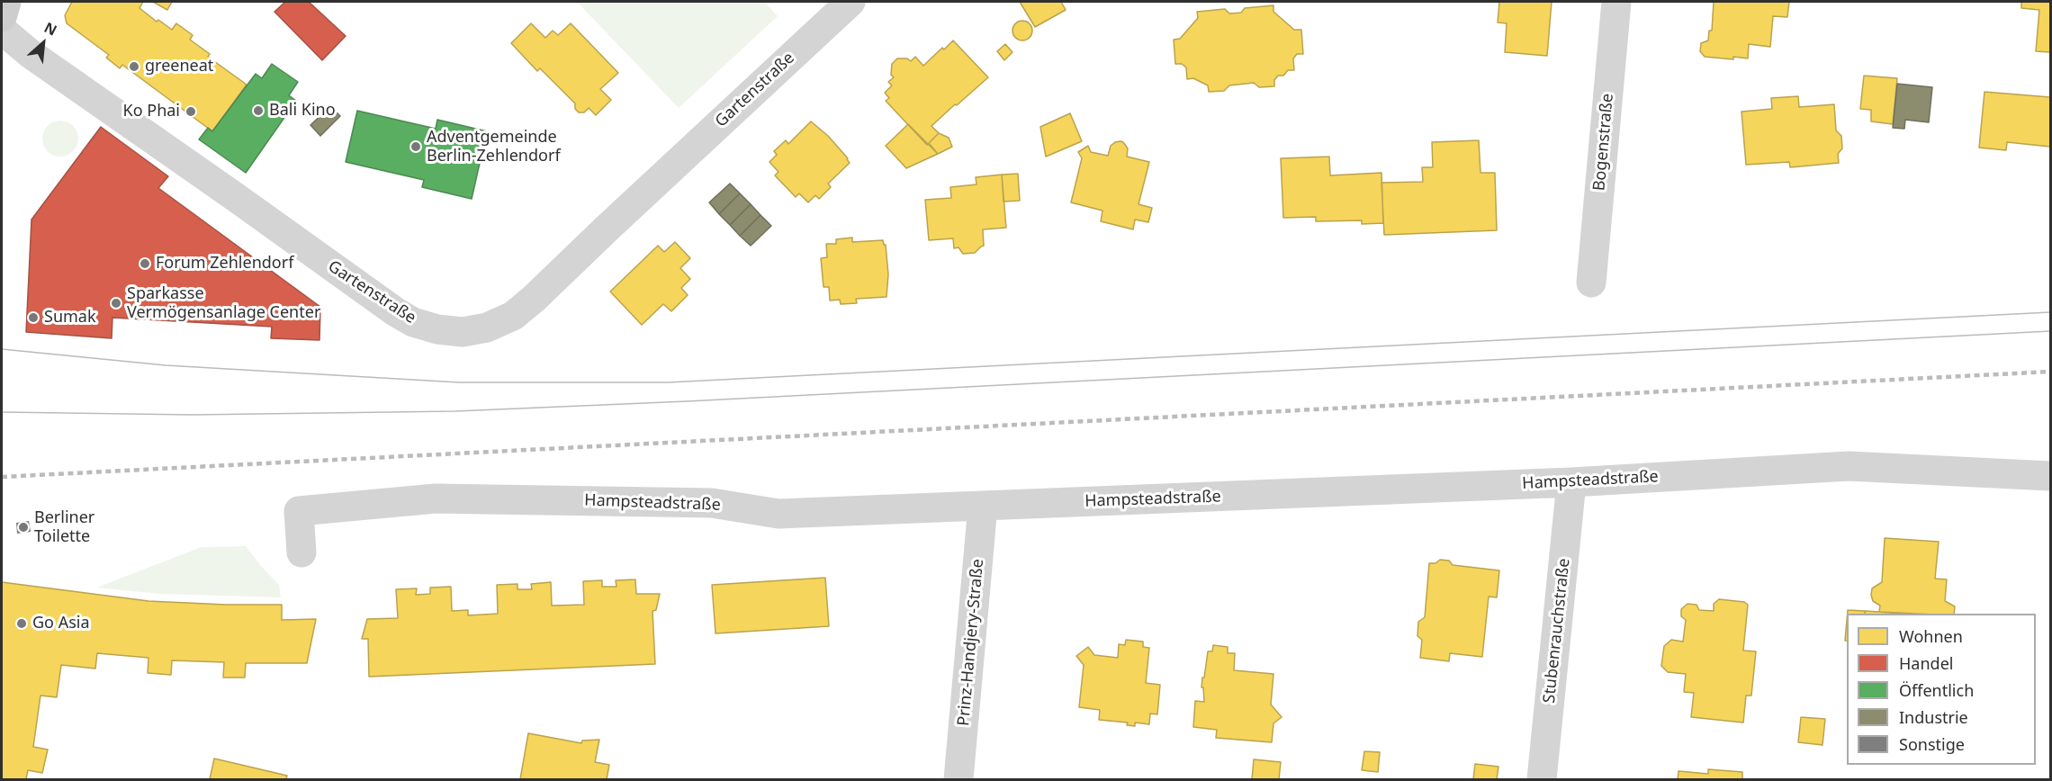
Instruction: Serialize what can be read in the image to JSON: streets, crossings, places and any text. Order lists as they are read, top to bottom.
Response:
{
  "streets": {
    "street": [
      "Gartenstraße",
      "Bogenstraße",
      "Hampsteadstraße",
      "Stubenrauchstraße",
      "Prinz-Handjery-Straße"
    ]
  },
  "crossings": [
    ["Hampsteadstraße", "Stubenrauchstraße"],
    ["Hampsteadstraße", "Prinz-Handjery-Straße"]
  ],
  "places": [
    "greeneat",
    "Bali Kino",
    "Ko Phai",
    "Adventgemeinde Berlin-Zehlendorf",
    "Forum Zehlendorf",
    "Sparkasse Vermögensanlage Center",
    "Sumak",
    "Berliner Toilette",
    "Go Asia"
  ],
  "legend": [
    "Wohnen",
    "Handel",
    "Öffentlich",
    "Industrie",
    "Sonstige"
  ],
  "north": "top right"
}
